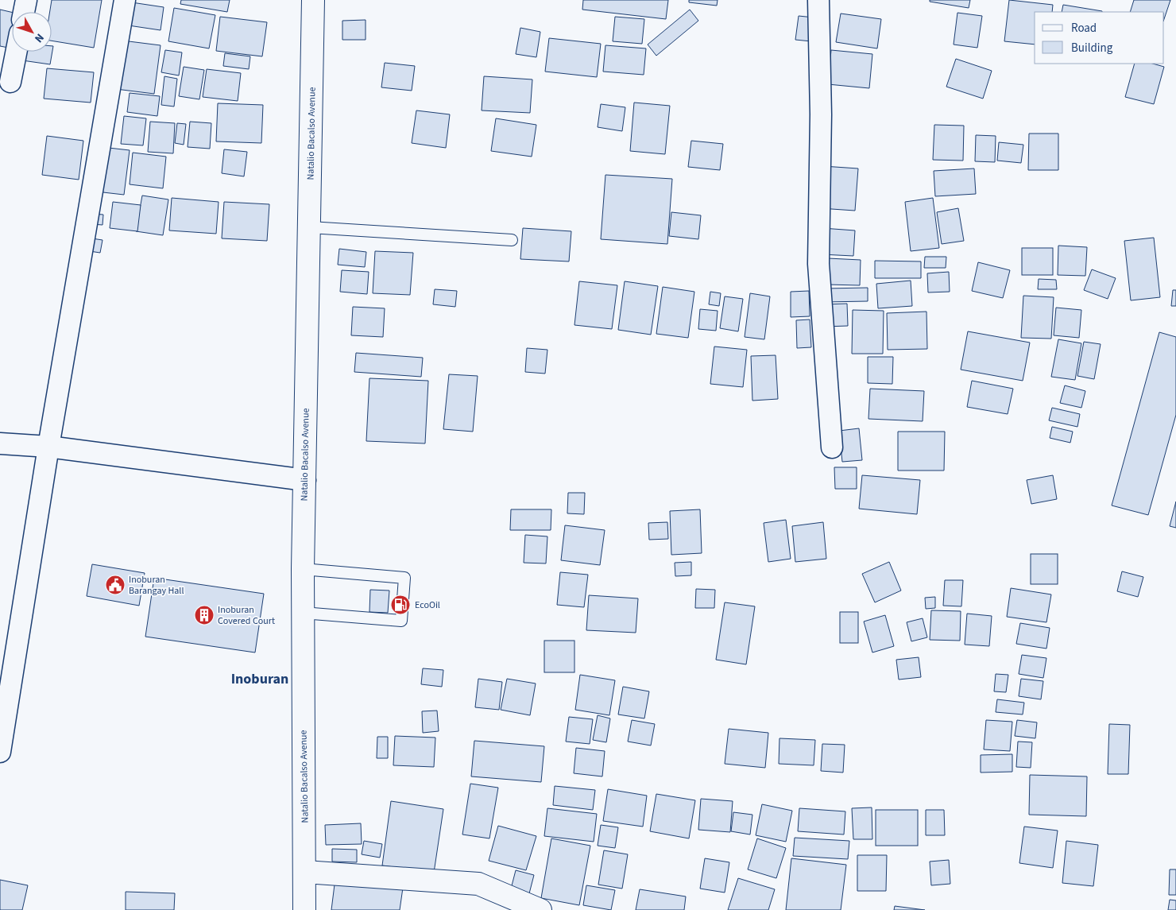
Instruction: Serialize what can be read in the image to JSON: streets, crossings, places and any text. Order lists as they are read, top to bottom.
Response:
{
  "streets": {
    "main road": ["Natalio Bacalso Avenue"]
  },
  "districts": ["Inoburan"],
  "places": {
    "public building": ["Inoburan Barangay Hall"],
    "fuel station": ["EcoOil"],
    "building": ["Inoburan Covered Court"]
  },
  "legend": ["Road", "Building"],
  "north": "bottom right"
}
